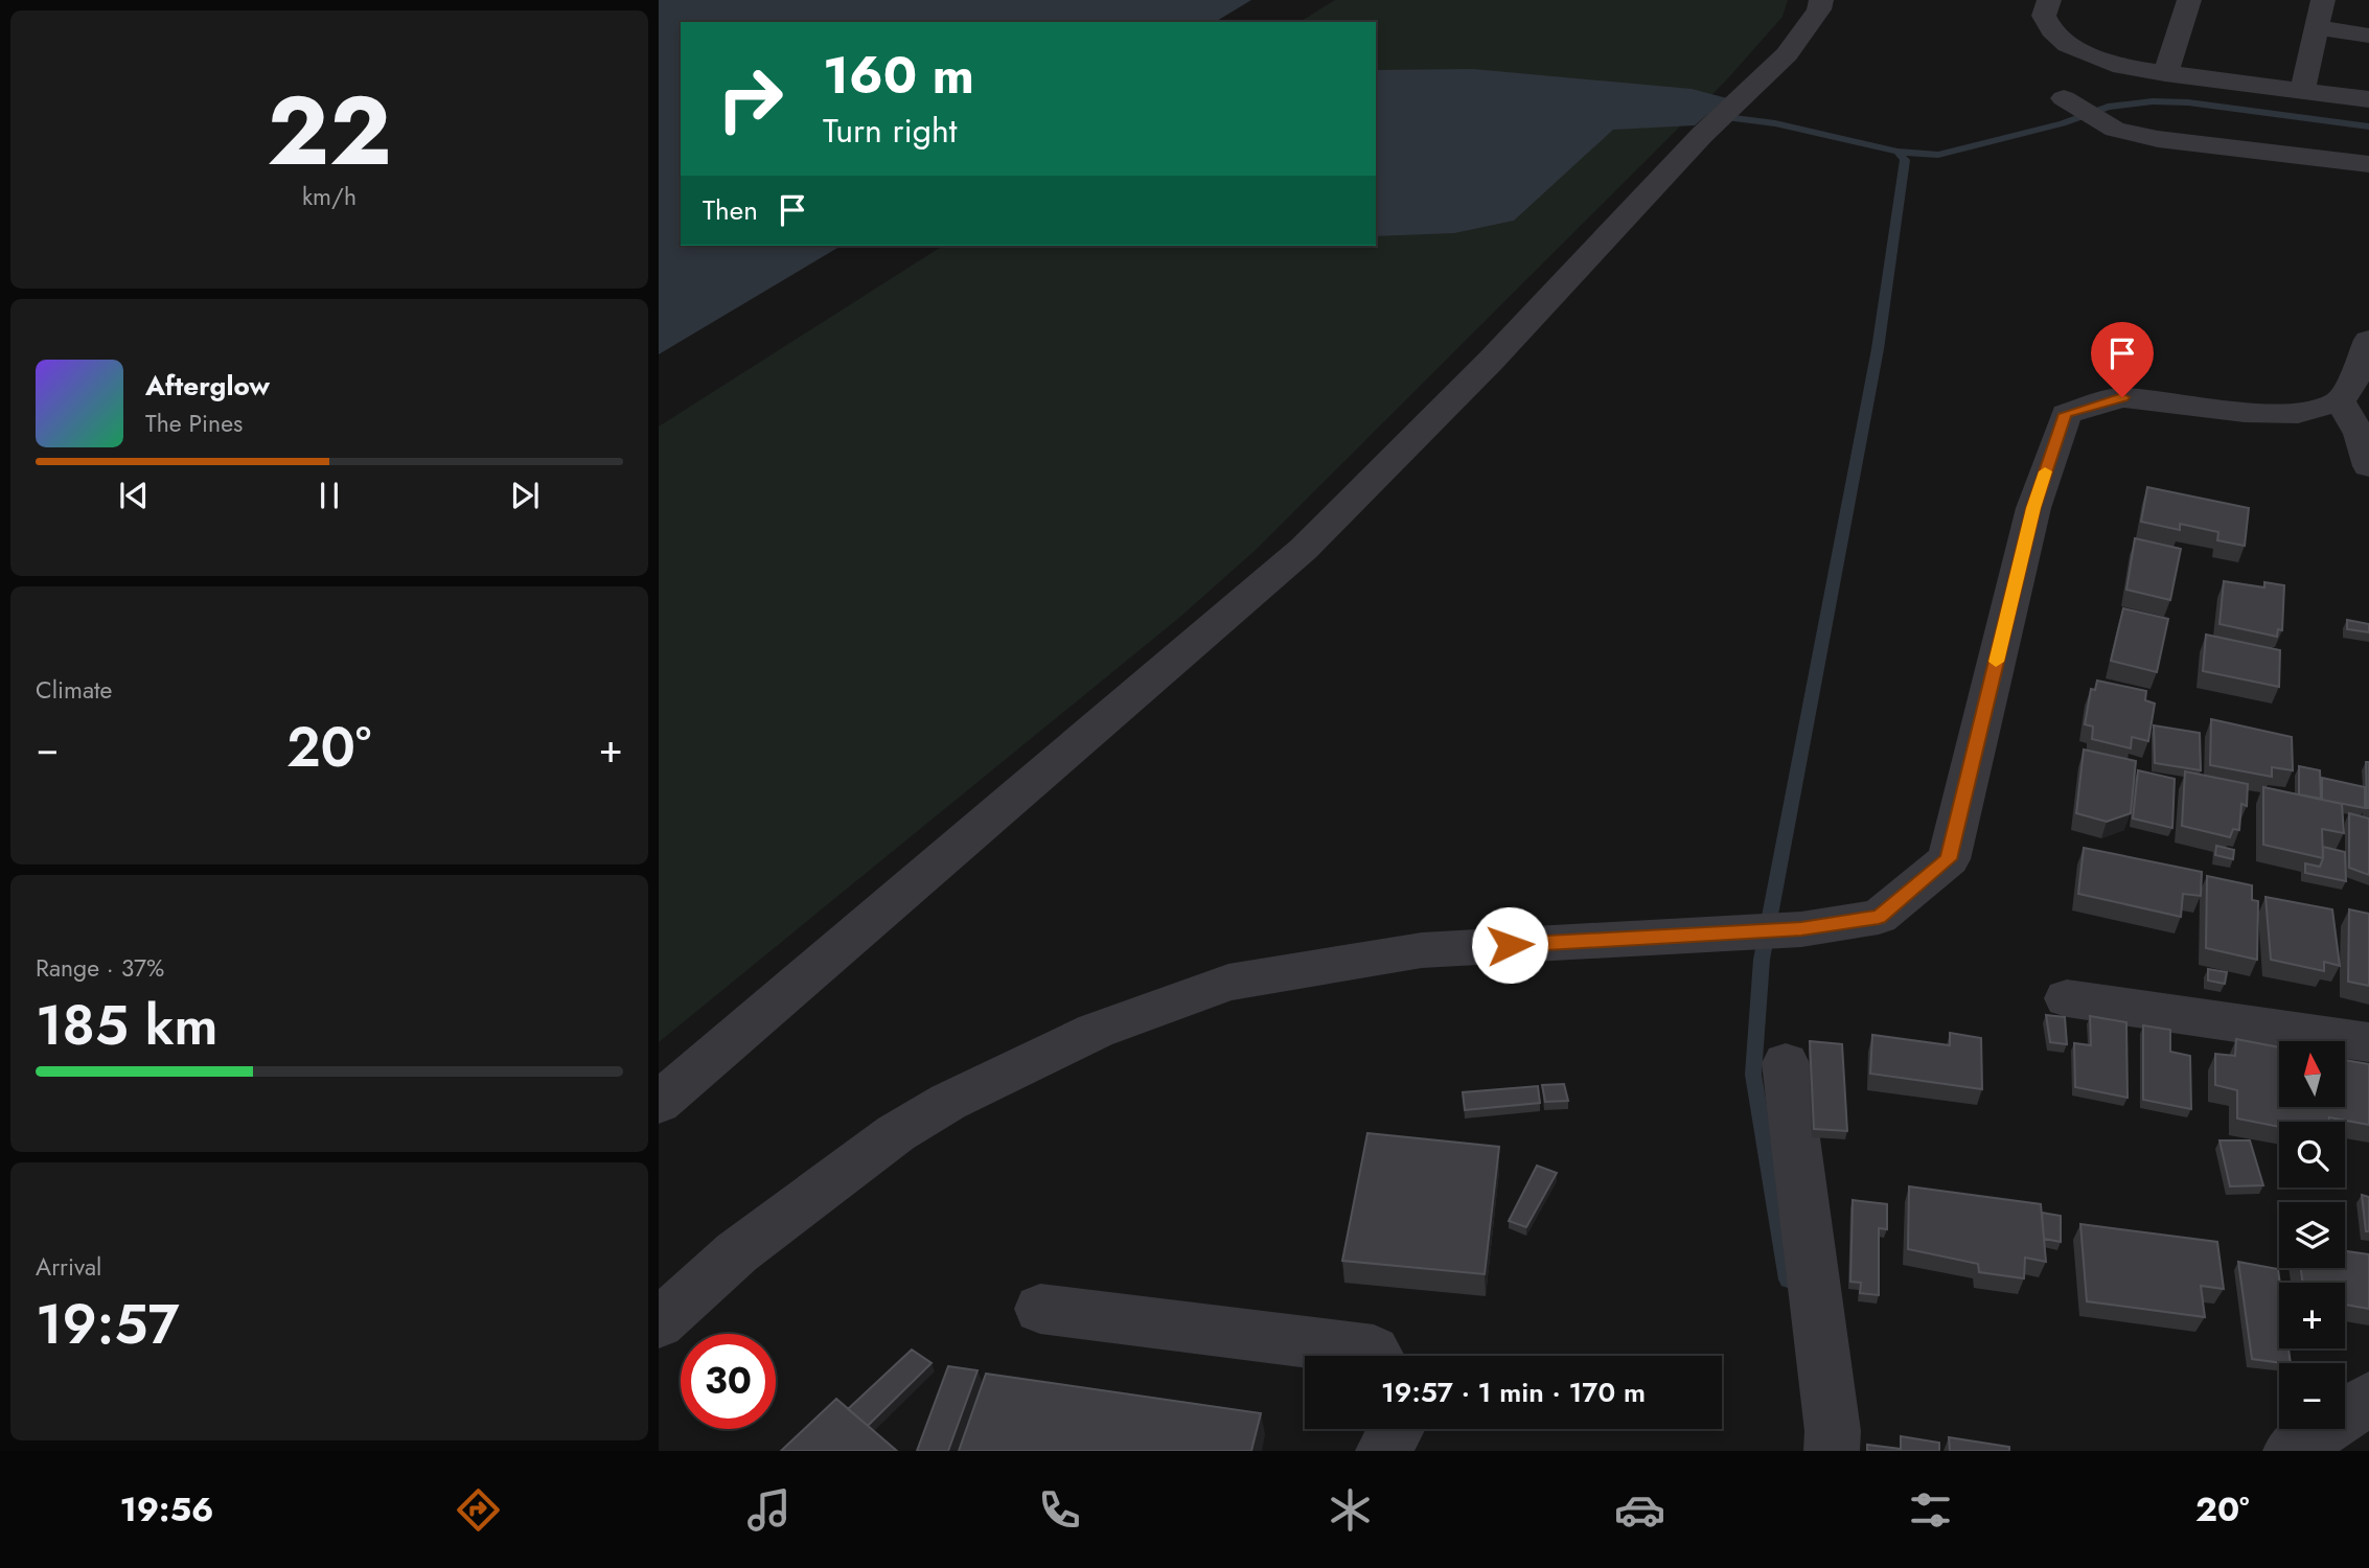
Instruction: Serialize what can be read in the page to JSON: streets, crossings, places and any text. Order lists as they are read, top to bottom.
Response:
{
  "north": "top",
  "page": {
    "tile": [
      ["22", "km/h"],
      "Climate",
      ["Range · 37%", "185 km"],
      ["Arrival", "19:57"]
    ],
    "turn": ["160 m", "Turn right"],
    "then": "Then",
    "song": ["Afterglow", "The Pines"],
    "heat": ["−", "20°", "+"],
    "map_buttons": ["+", "−"],
    "limit": "30",
    "trip": "19:57 · 1 min · 170 m",
    "tabs": ["19:56", "20°"]
  }
}
